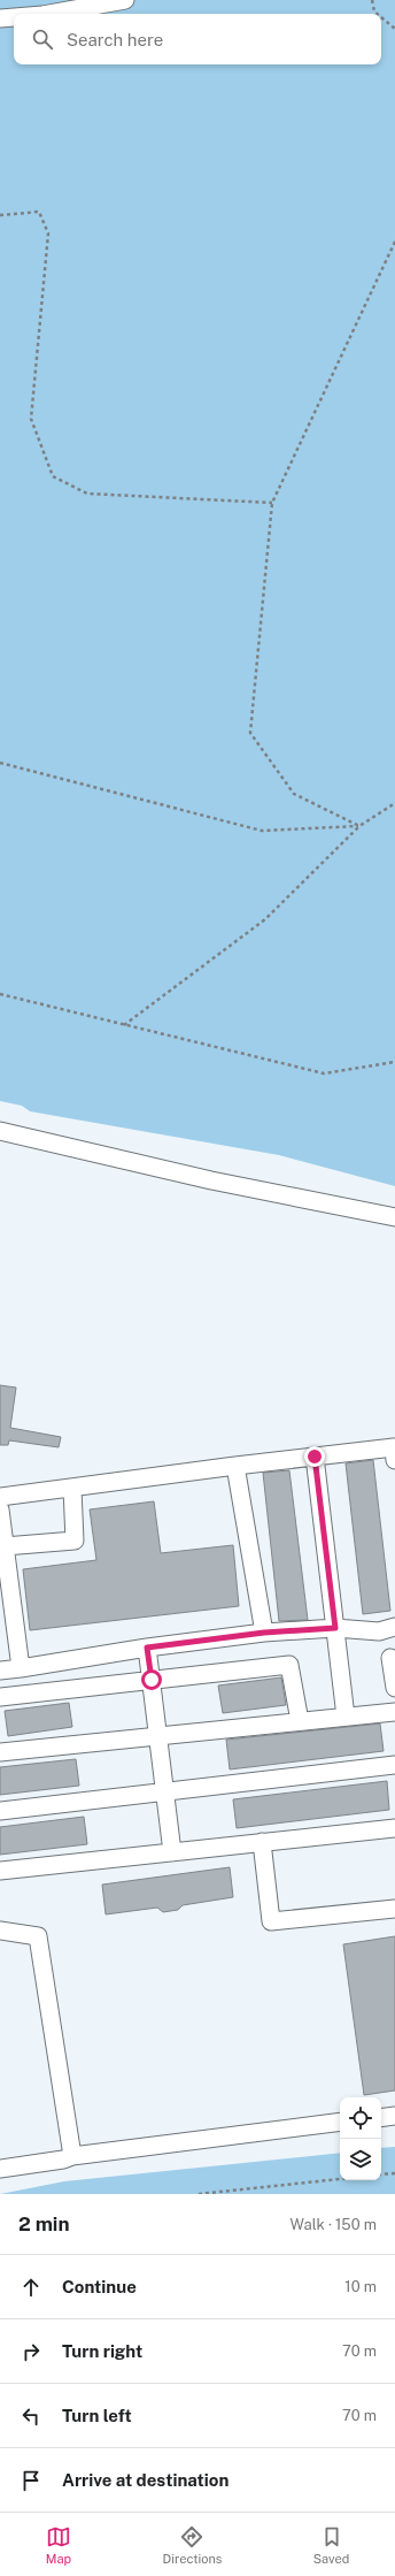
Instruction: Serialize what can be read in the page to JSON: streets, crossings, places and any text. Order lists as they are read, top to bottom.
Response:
{
  "page": {
    "search": "Search here",
    "heading": ["2 min", "Walk · 150 m"],
    "list": [
      ["Continue", "10 m"],
      ["Turn right", "70 m"],
      ["Turn left", "70 m"],
      "Arrive at destination"
    ],
    "nav": ["Map", "Directions", "Saved"]
  }
}
